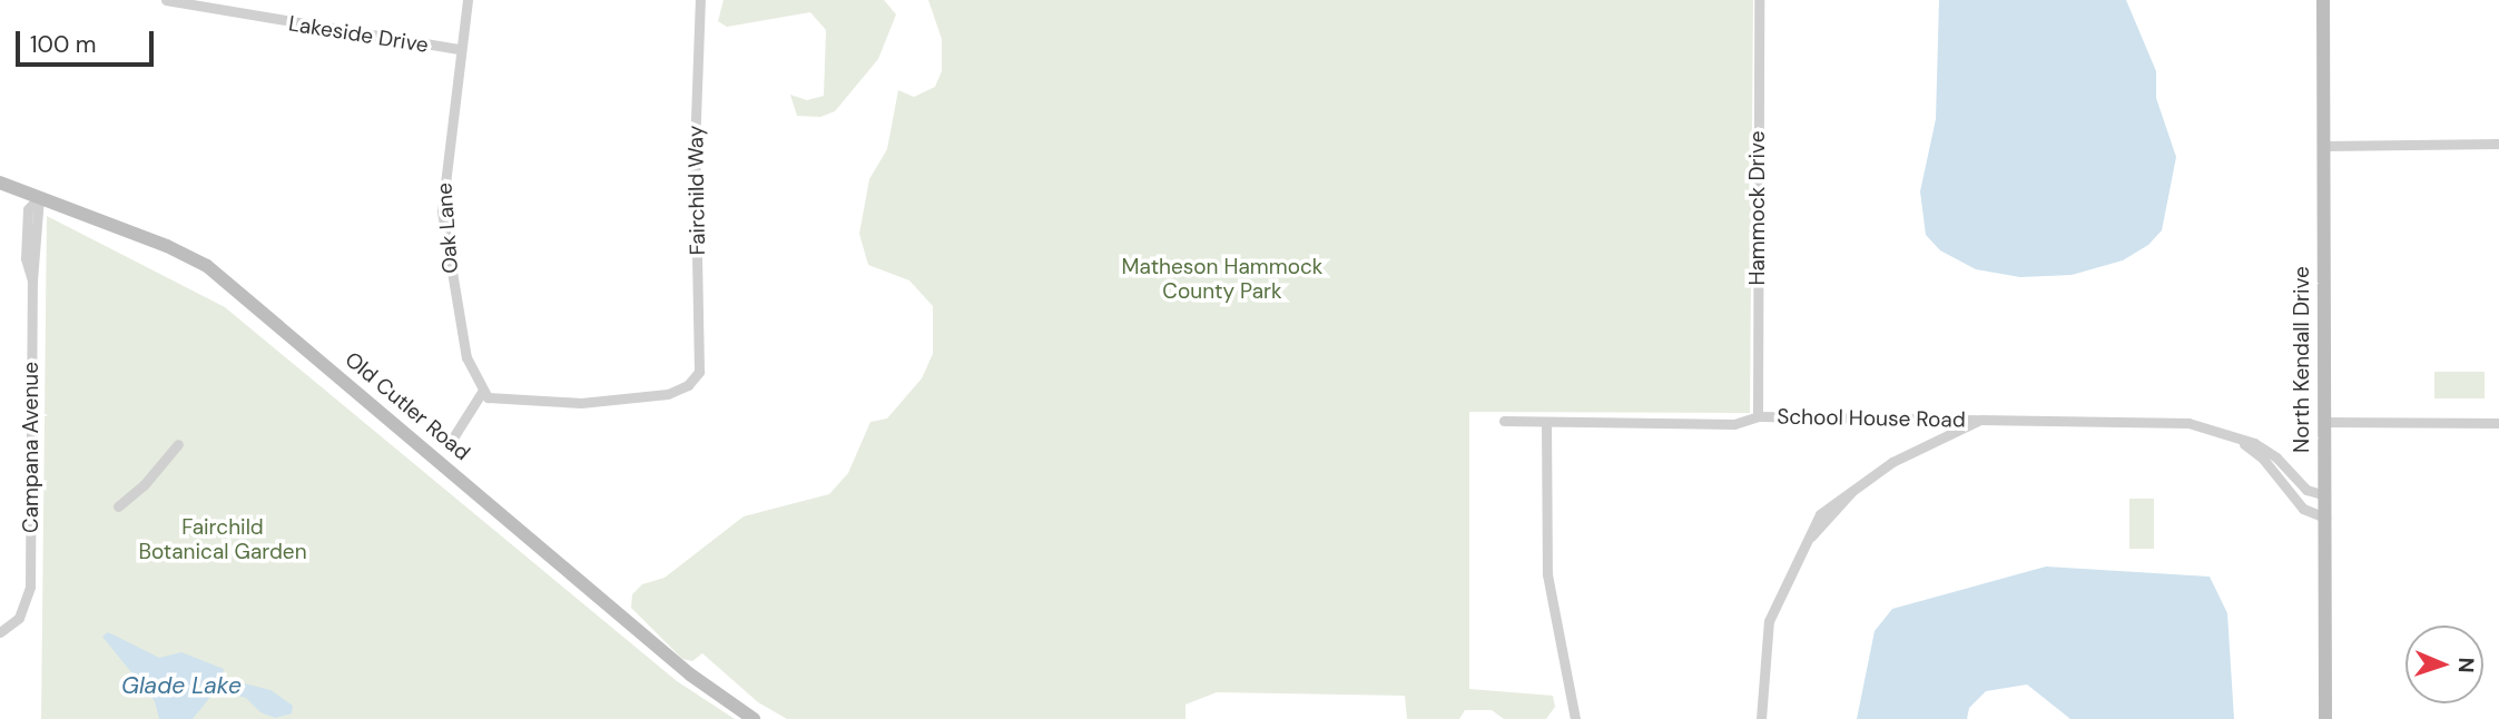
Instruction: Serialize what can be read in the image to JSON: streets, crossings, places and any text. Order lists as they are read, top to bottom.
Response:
{
  "streets": {
    "main road": ["North Kendall Drive", "Old Cutler Road"],
    "street": [
      "Lakeside Drive",
      "Fairchild Way",
      "Hammock Drive",
      "Oak Lane",
      "School House Road",
      "Campana Avenue"
    ]
  },
  "crossings": [
    ["Lakeside Drive", "Oak Lane"],
    ["Fairchild Way", "Oak Lane"],
    ["Hammock Drive", "School House Road"],
    ["North Kendall Drive", "School House Road"],
    ["Old Cutler Road", "Campana Avenue"]
  ],
  "water": ["Glade Lake"],
  "parks": ["Matheson Hammock County Park", "Fairchild Botanical Garden"],
  "scale_bar": "100 m",
  "north": "right"
}
